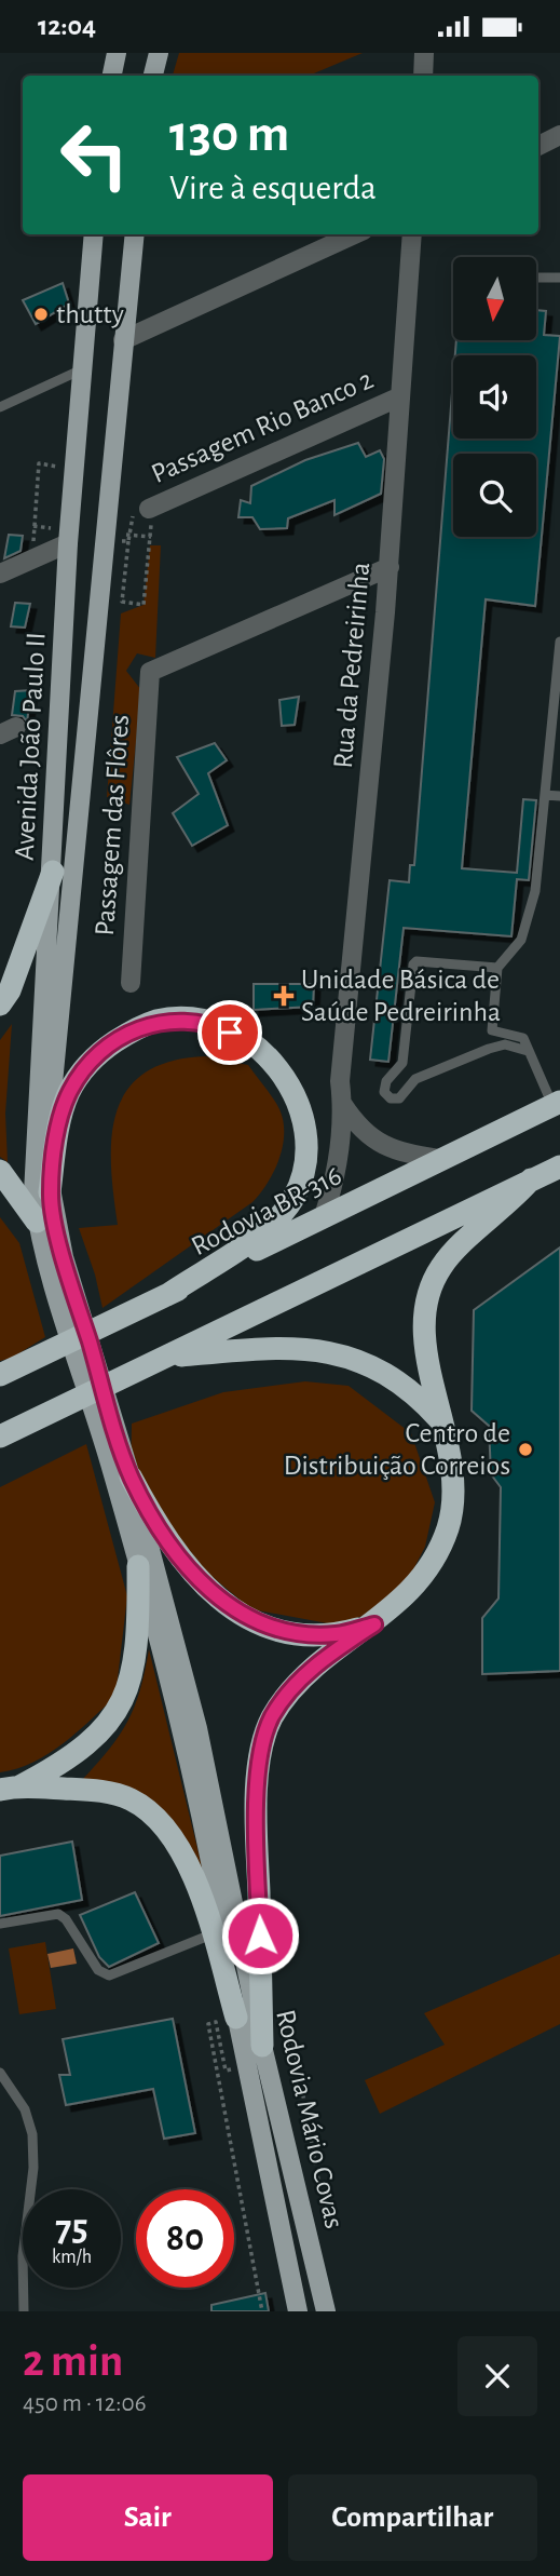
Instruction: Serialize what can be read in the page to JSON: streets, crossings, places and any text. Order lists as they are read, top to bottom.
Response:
{
  "streets": {
    "highway": ["Rodovia BR-316"],
    "main road": ["Avenida João Paulo II", "Rodovia Mário Covas"],
    "street": ["Passagem Rio Banco 2", "Rua da Pedreirinha", "Passagem das Flôres"]
  },
  "crossings": [
    ["Passagem Rio Banco 2", "Rua da Pedreirinha"],
    ["Rua da Pedreirinha", "Passagem das Flôres"],
    ["Rua da Pedreirinha", "Rodovia BR-316"]
  ],
  "places": {
    "other": ["thutty", "Centro de Distribuição Correios"],
    "health": ["Unidade Básica de Saúde Pedreirinha"]
  },
  "north": "bottom",
  "page": {
    "status": "12:04",
    "turn": ["130 m", "Vire à esquerda"],
    "speed": "75 km/h",
    "limit": "80",
    "heading": ["2 min", "450 m · 12:06"],
    "buttons": ["Sair", "Compartilhar"]
  }
}
